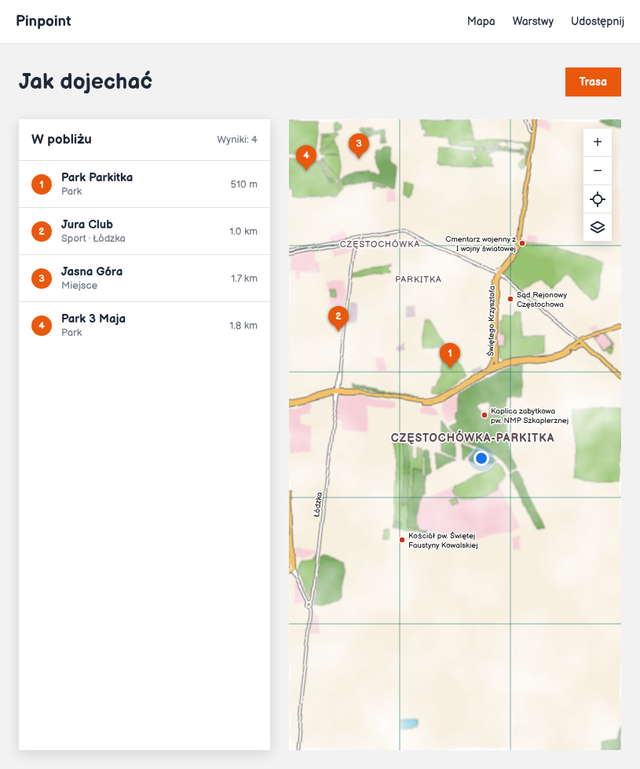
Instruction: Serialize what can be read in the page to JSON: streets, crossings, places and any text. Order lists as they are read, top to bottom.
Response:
{
  "streets": {
    "main road": ["Świętego Krzysztofa"],
    "street": ["Łódzka"]
  },
  "districts": ["CZĘSTOCHÓWKA", "PARKITKA", "CZĘSTOCHÓWKA-PARKITKA"],
  "places": [
    "Cmentarz wojenny z I wojny światowej",
    "Sąd Rejonowy Częstochowa",
    "Kaplica zabytkowa pw. NMP Szkaplerznej",
    "Kościół pw. Świętej Faustyny Kowalskiej"
  ],
  "page": {
    "header": "Pinpoint",
    "nav": ["Mapa", "Warstwy", "Udostępnij"],
    "buttons": "Trasa",
    "title": "Jak dojechać",
    "heading": ["W pobliżu", "Wyniki: 4"],
    "map_buttons": ["+", "−"],
    "pins": [
      "3",
      "4",
      "2",
      "1"
    ],
    "list": [
      {
        "mark": "1",
        "name": "Park Parkitka",
        "note": "Park",
        "value": "510 m"
      },
      {
        "mark": "2",
        "name": "Jura Club",
        "note": "Sport · Łódzka",
        "value": "1.0 km"
      },
      {
        "mark": "3",
        "name": "Jasna Góra",
        "note": "Miejsce",
        "value": "1.7 km"
      },
      {
        "mark": "4",
        "name": "Park 3 Maja",
        "note": "Park",
        "value": "1.8 km"
      }
    ]
  }
}
